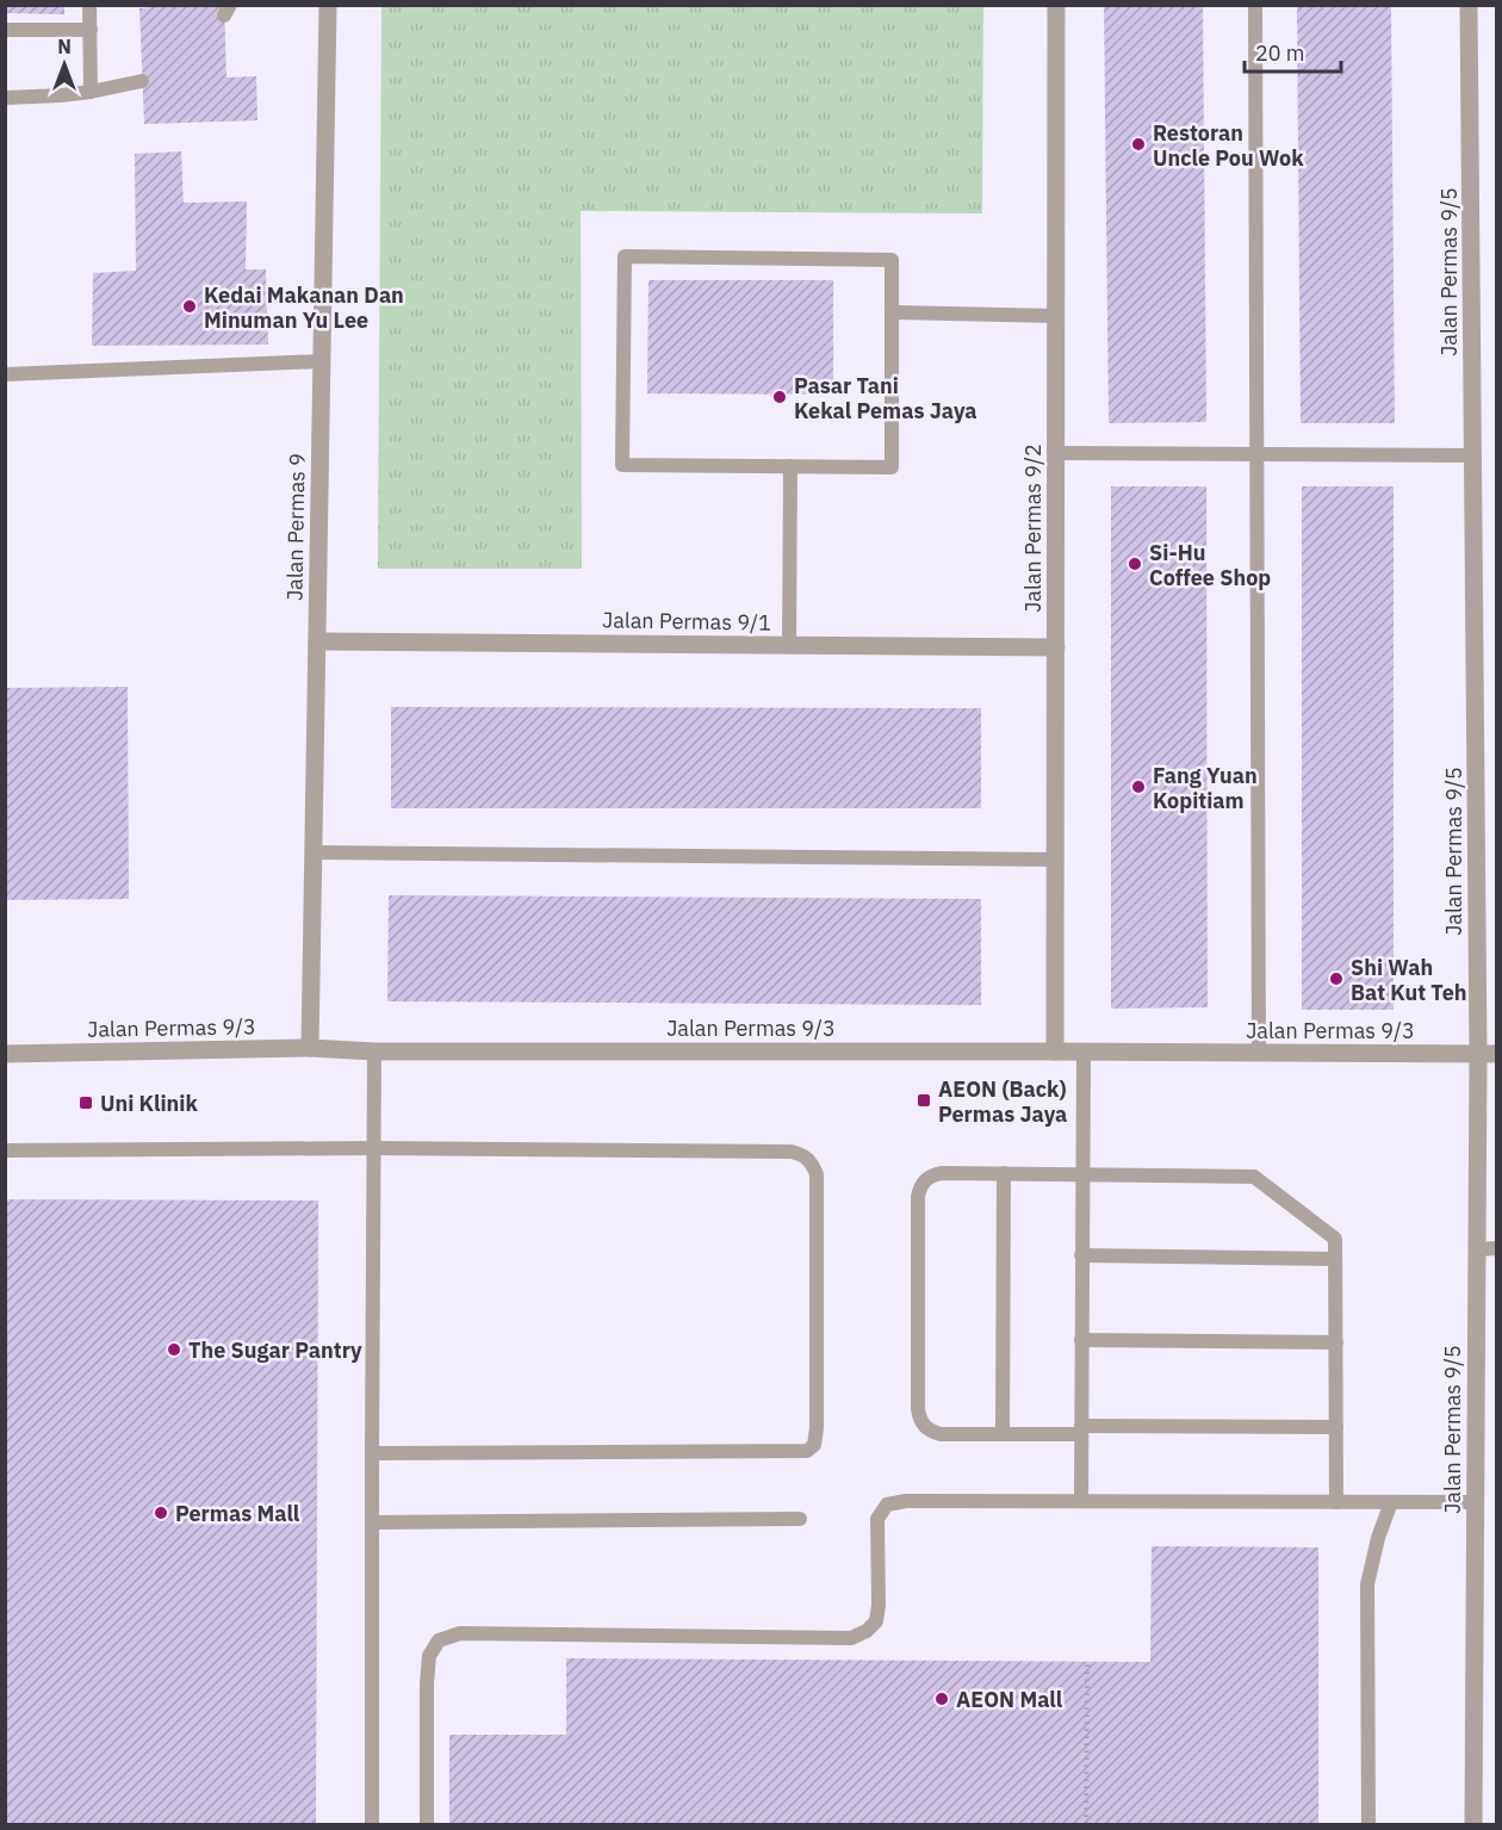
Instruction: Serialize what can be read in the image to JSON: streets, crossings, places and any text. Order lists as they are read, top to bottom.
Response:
{
  "streets": {
    "street": [
      "Jalan Permas 9/5",
      "Jalan Permas 9",
      "Jalan Permas 9/2",
      "Jalan Permas 9/1",
      "Jalan Permas 9/3"
    ]
  },
  "crossings": [
    ["Jalan Permas 9/5", "Jalan Permas 9/3"],
    ["Jalan Permas 9", "Jalan Permas 9/1"],
    ["Jalan Permas 9", "Jalan Permas 9/3"],
    ["Jalan Permas 9/2", "Jalan Permas 9/1"],
    ["Jalan Permas 9/2", "Jalan Permas 9/3"]
  ],
  "places": {
    "other": [
      "Restoran Uncle Pou Wok",
      "Kedai Makanan Dan Minuman Yu Lee",
      "Pasar Tani Kekal Pemas Jaya",
      "Si-Hu Coffee Shop",
      "Fang Yuan Kopitiam",
      "Shi Wah Bat Kut Teh",
      "The Sugar Pantry",
      "Permas Mall",
      "AEON Mall"
    ],
    "transit": ["AEON (Back) Permas Jaya", "Uni Klinik"]
  },
  "scale_bar": "20 m",
  "north": "top"
}
